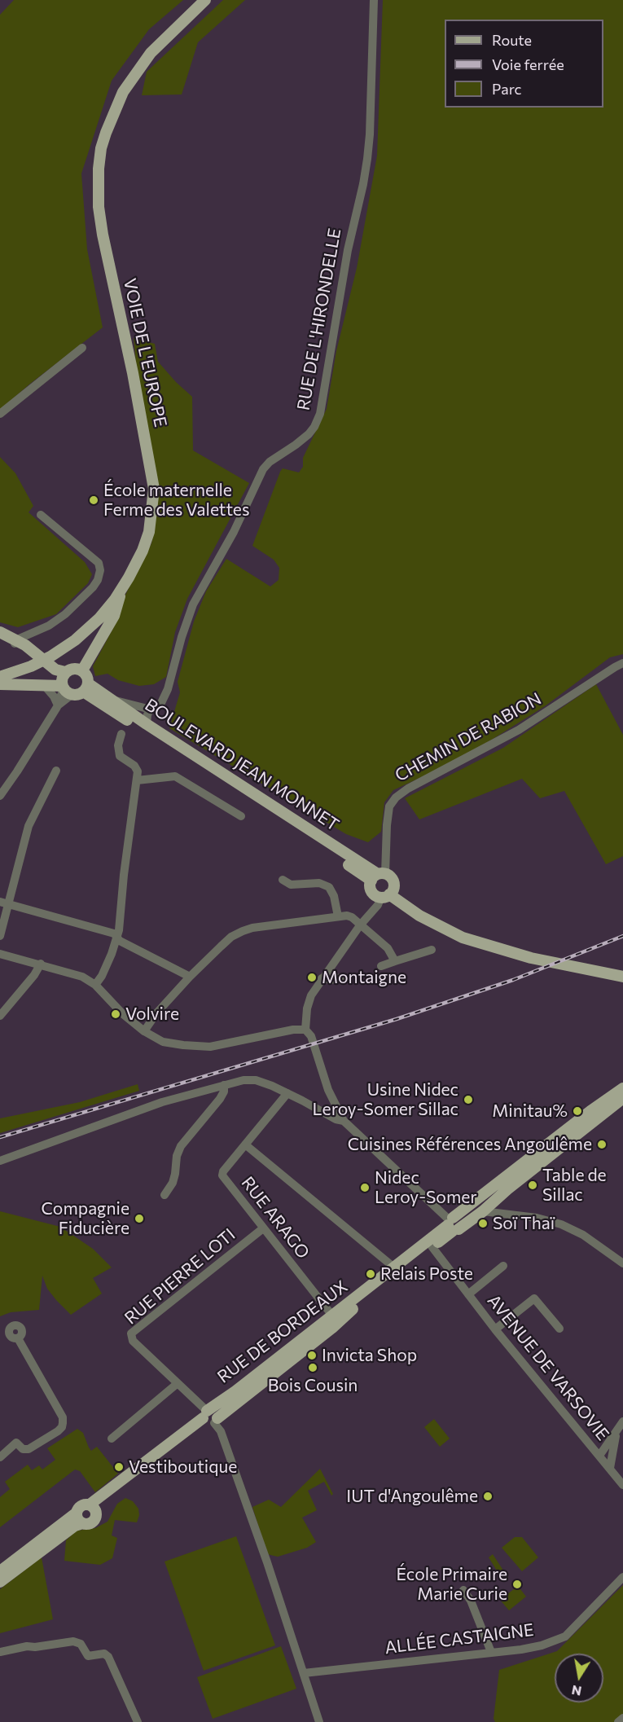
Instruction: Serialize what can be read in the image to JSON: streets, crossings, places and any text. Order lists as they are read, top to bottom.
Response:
{
  "streets": {
    "main road": ["VOIE DE L'EUROPE", "BOULEVARD JEAN MONNET", "RUE DE BORDEAUX"],
    "street": [
      "RUE DE L'HIRONDELLE",
      "CHEMIN DE RABION",
      "RUE ARAGO",
      "RUE PIERRE LOTI",
      "AVENUE DE VARSOVIE",
      "ALLÉE CASTAIGNE"
    ]
  },
  "crossings": [
    ["RUE DE L'HIRONDELLE", "BOULEVARD JEAN MONNET"],
    ["CHEMIN DE RABION", "BOULEVARD JEAN MONNET"],
    ["RUE ARAGO", "RUE PIERRE LOTI"],
    ["RUE ARAGO", "RUE DE BORDEAUX"],
    ["RUE PIERRE LOTI", "RUE DE BORDEAUX"],
    ["RUE DE BORDEAUX", "AVENUE DE VARSOVIE"]
  ],
  "places": [
    "École maternelle Ferme des Valettes",
    "Montaigne",
    "Volvire",
    "Usine Nidec Leroy-Somer Sillac",
    "Minitau%",
    "Cuisines Références Angoulême",
    "Table de Sillac",
    "Nidec Leroy-Somer",
    "Compagnie Fiducière",
    "Soï Thaï",
    "Relais Poste",
    "Invicta Shop",
    "Bois Cousin",
    "Vestiboutique",
    "IUT d'Angoulême",
    "École Primaire Marie Curie"
  ],
  "legend": ["Route", "Voie ferrée", "Parc"],
  "north": "bottom"
}
